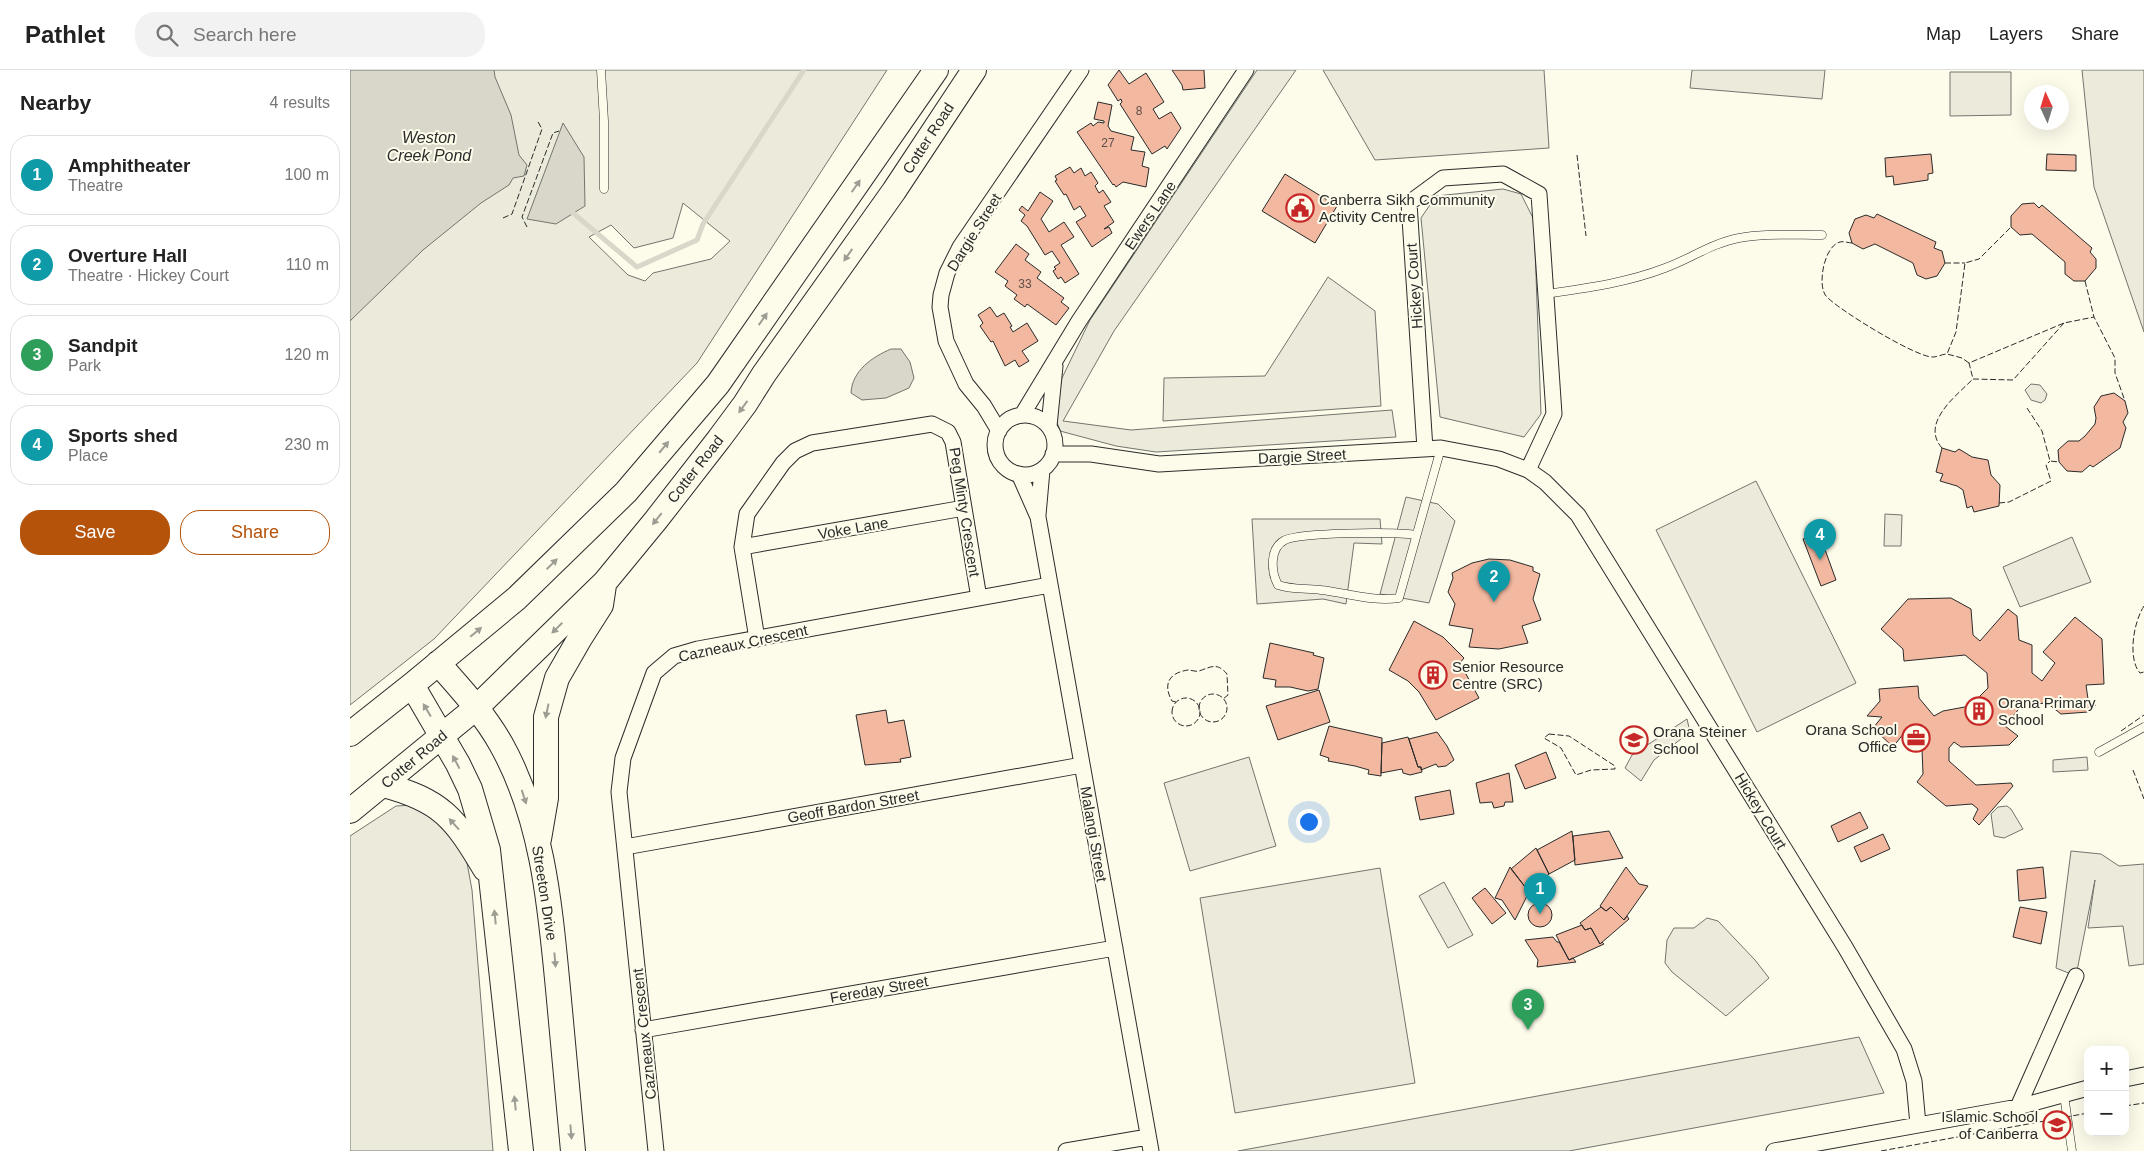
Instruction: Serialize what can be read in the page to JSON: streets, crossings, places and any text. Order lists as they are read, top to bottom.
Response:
{
  "streets": {
    "main road": ["Cotter Road", "Streeton Drive"],
    "street": [
      "Ewers Lane",
      "Dargie Street",
      "Hickey Court",
      "Peg Minty Crescent",
      "Voke Lane",
      "Cazneaux Crescent",
      "Geoff Bardon Street",
      "Malangi Street",
      "Fereday Street"
    ]
  },
  "crossings": [
    ["Cotter Road", "Streeton Drive"],
    ["Ewers Lane", "Dargie Street"],
    ["Ewers Lane", "Malangi Street"],
    ["Dargie Street", "Hickey Court"],
    ["Dargie Street", "Malangi Street"],
    ["Peg Minty Crescent", "Voke Lane"],
    ["Peg Minty Crescent", "Cazneaux Crescent"],
    ["Cazneaux Crescent", "Geoff Bardon Street"],
    ["Cazneaux Crescent", "Malangi Street"],
    ["Cazneaux Crescent", "Fereday Street"],
    ["Geoff Bardon Street", "Malangi Street"],
    ["Malangi Street", "Fereday Street"]
  ],
  "water": ["Weston Creek Pond"],
  "places": {
    "public building": ["Canberra Sikh Community Activity Centre"],
    "building": ["Senior Resource Centre (SRC)", "Orana Primary School"],
    "office": ["Orana School Office"],
    "school or university": ["Orana Steiner School", "Islamic School of Canberra"]
  },
  "house_numbers": ["8", "27", "33"],
  "north": "top",
  "page": {
    "header": "Pathlet",
    "search": "Search here",
    "nav": ["Map", "Layers", "Share"],
    "heading": ["Nearby", "4 results"],
    "list": [
      {
        "mark": "1",
        "name": "Amphitheater",
        "note": "Theatre",
        "value": "100 m"
      },
      {
        "mark": "2",
        "name": "Overture Hall",
        "note": "Theatre · Hickey Court",
        "value": "110 m"
      },
      {
        "mark": "3",
        "name": "Sandpit",
        "note": "Park",
        "value": "120 m"
      },
      {
        "mark": "4",
        "name": "Sports shed",
        "note": "Place",
        "value": "230 m"
      }
    ],
    "buttons": ["Save", "Share"],
    "pins": [
      "4",
      "2",
      "1",
      "3"
    ],
    "map_buttons": ["+", "−"]
  }
}
